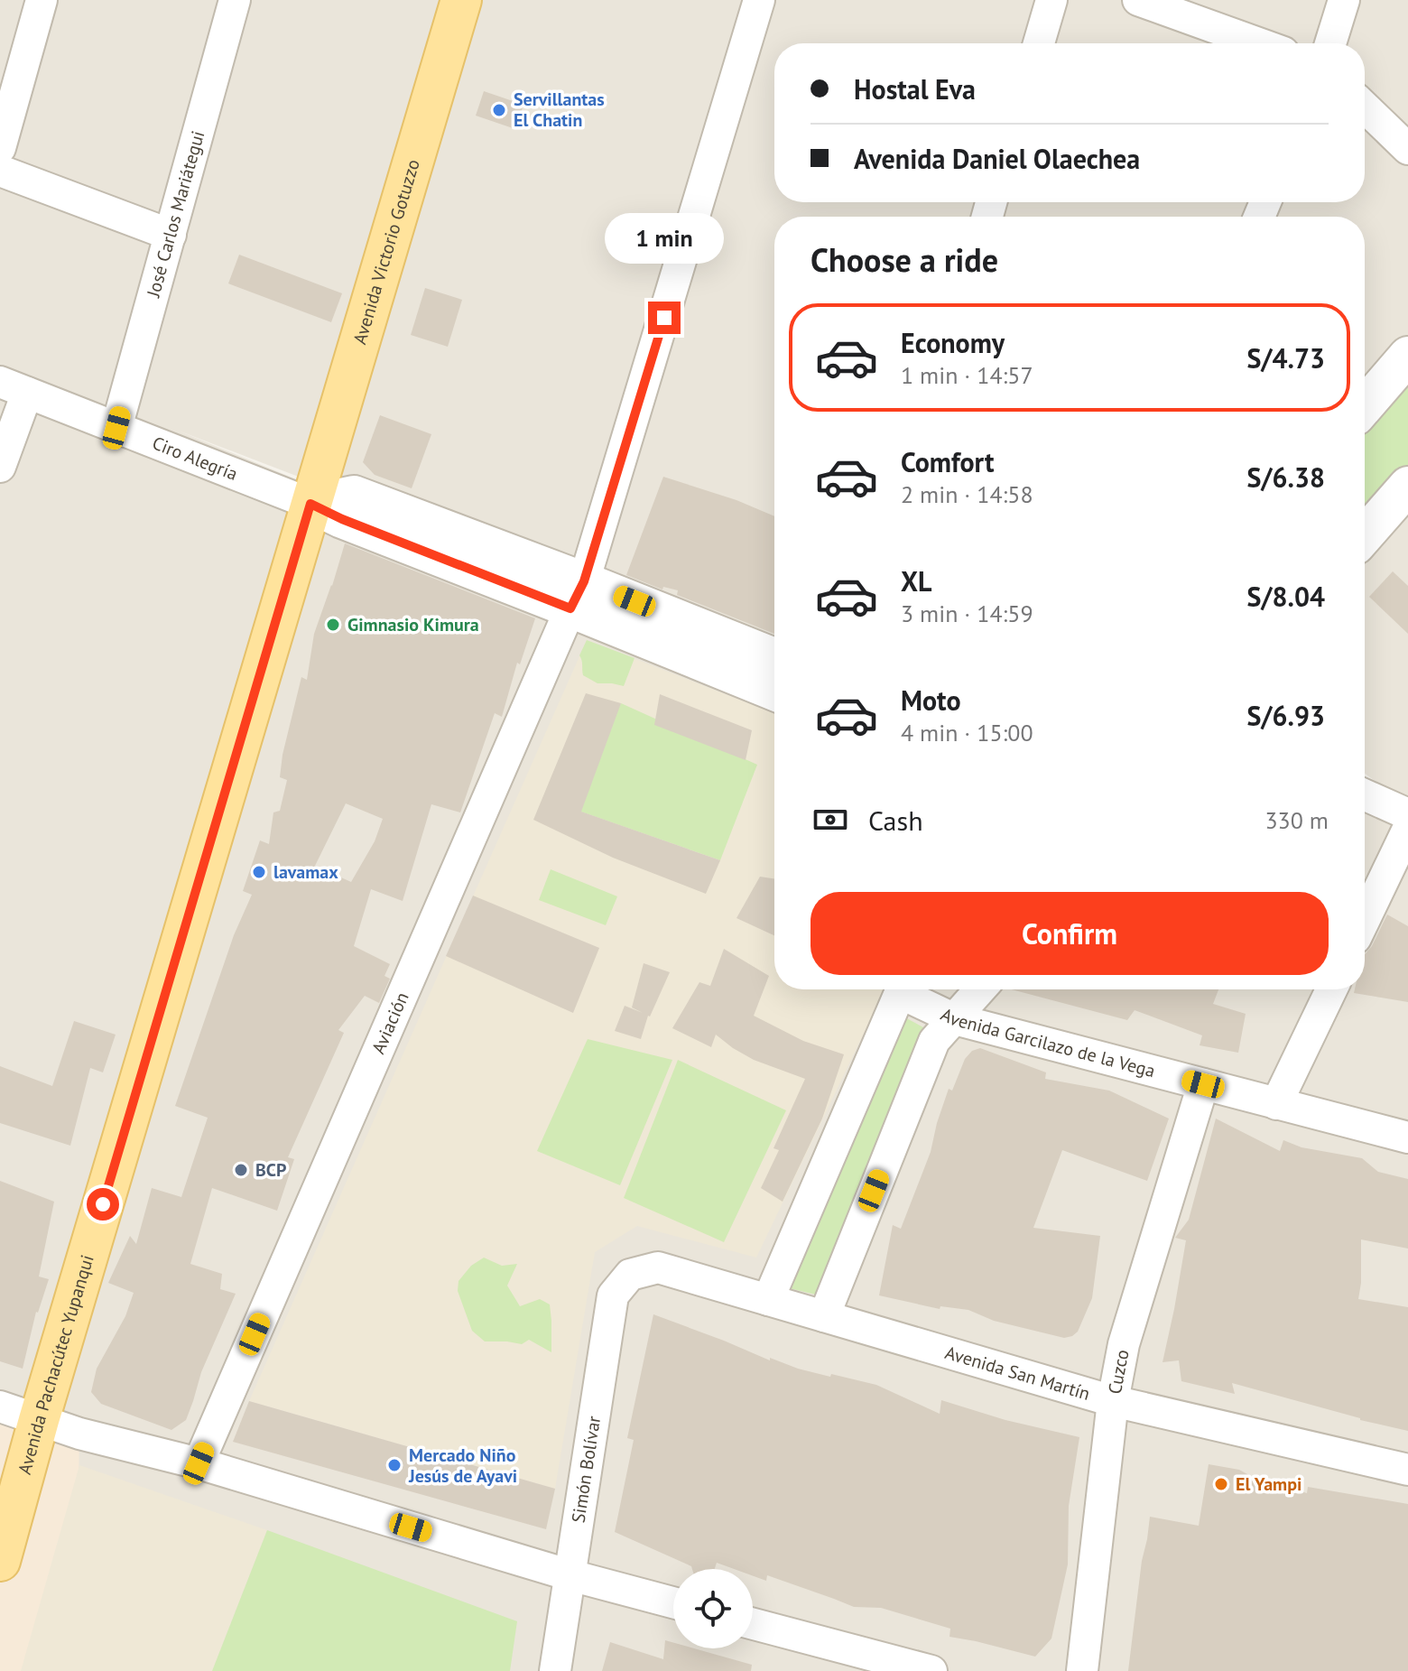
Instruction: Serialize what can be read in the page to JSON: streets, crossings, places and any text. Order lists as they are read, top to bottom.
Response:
{
  "streets": {
    "main road": ["Avenida Victorio Gotuzzo", "Avenida Pachacútec Yupanqui"],
    "street": [
      "José Carlos Mariátegui",
      "Ciro Alegría",
      "Aviación",
      "Avenida Garcilazo de la Vega",
      "Cuzco",
      "Avenida San Martín",
      "Simón Bolívar"
    ]
  },
  "crossings": [
    ["José Carlos Mariátegui", "Ciro Alegría"],
    ["Avenida Victorio Gotuzzo", "Ciro Alegría"],
    ["Avenida Victorio Gotuzzo", "Avenida Pachacútec Yupanqui"],
    ["Ciro Alegría", "Avenida Pachacútec Yupanqui"],
    ["Avenida Garcilazo de la Vega", "Cuzco"],
    ["Cuzco", "Avenida San Martín"],
    ["Avenida San Martín", "Simón Bolívar"]
  ],
  "places": [
    "Servillantas El Chatin",
    "Gimnasio Kimura",
    "lavamax",
    "BCP",
    "Mercado Niño Jesús de Ayavi",
    "El Yampi"
  ],
  "page": {
    "banner": ["Hostal Eva", "Avenida Daniel Olaechea"],
    "bubble": "1 min",
    "heading": "Choose a ride",
    "list": [
      {
        "name": "Economy",
        "note": "1 min · 14:57",
        "value": "S/4.73"
      },
      {
        "name": "Comfort",
        "note": "2 min · 14:58",
        "value": "S/6.38"
      },
      {
        "name": "XL",
        "note": "3 min · 14:59",
        "value": "S/8.04"
      },
      {
        "name": "Moto",
        "note": "4 min · 15:00",
        "value": "S/6.93"
      }
    ],
    "pay": ["Cash", "330 m"],
    "buttons": "Confirm"
  }
}
